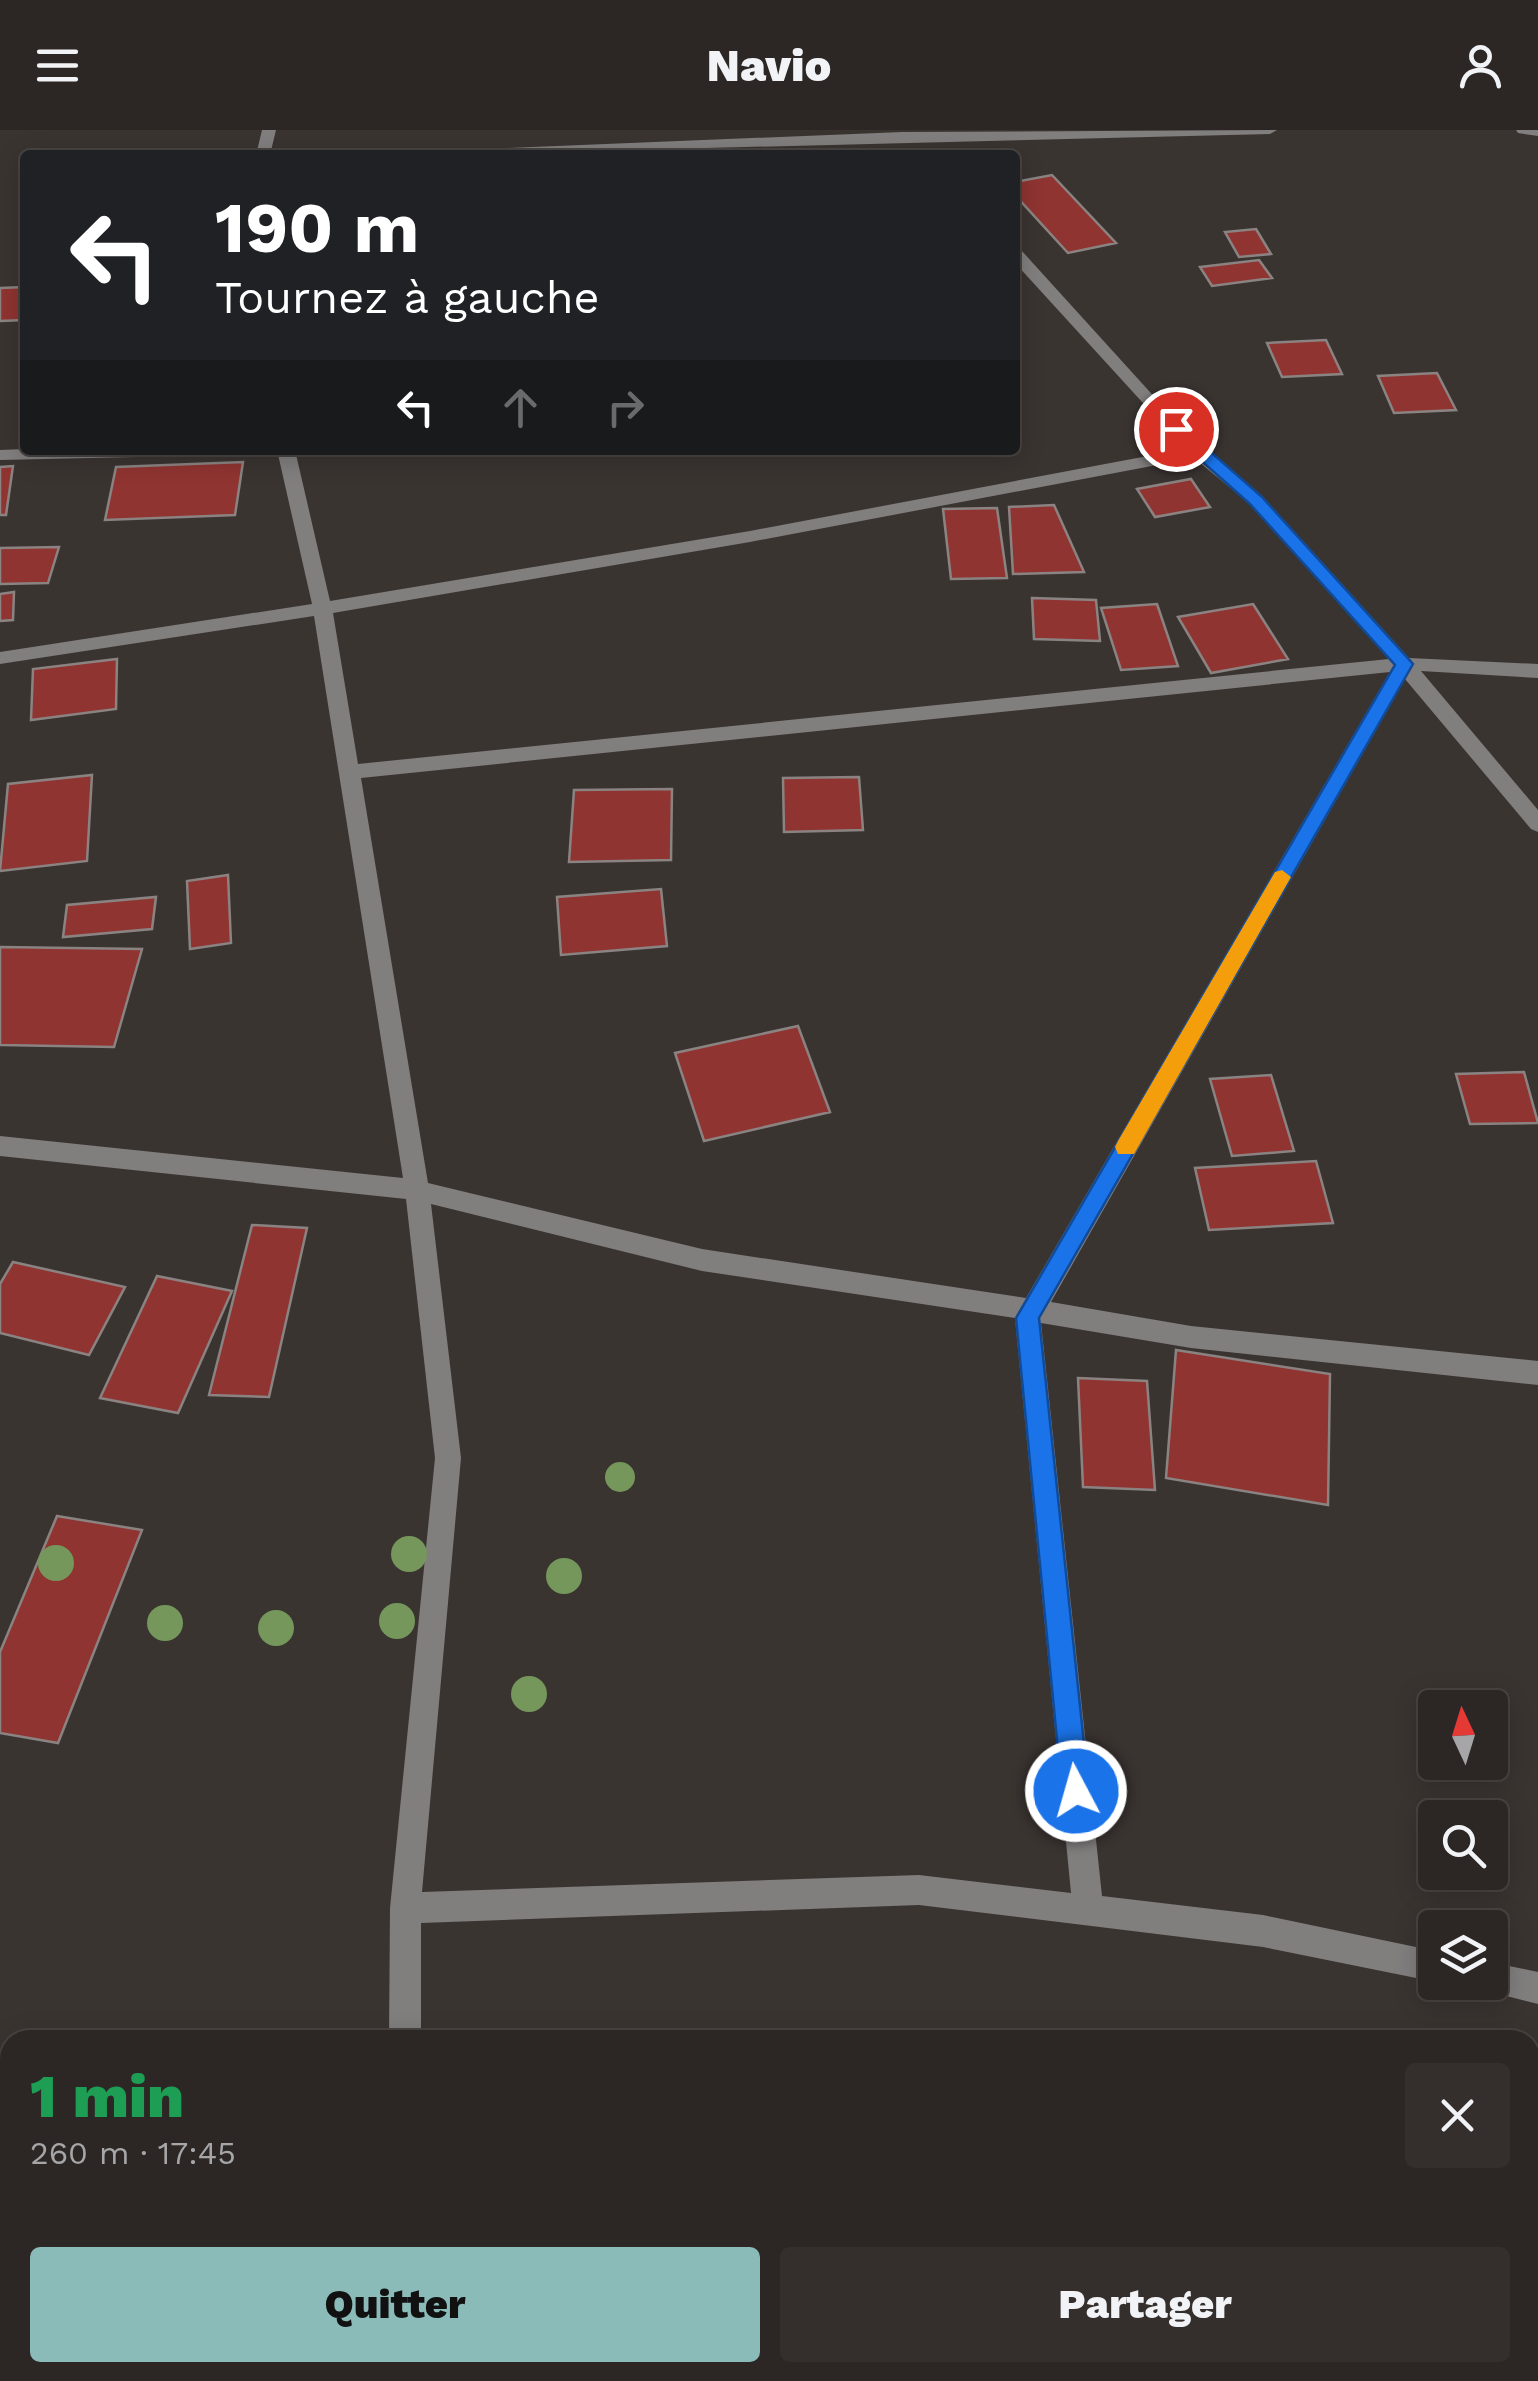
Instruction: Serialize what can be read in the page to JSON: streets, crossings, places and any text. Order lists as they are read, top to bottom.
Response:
{
  "north": "top",
  "page": {
    "header": "Navio",
    "turn": ["190 m", "Tournez à gauche"],
    "heading": ["1 min", "260 m · 17:45"],
    "buttons": ["Quitter", "Partager"]
  }
}
